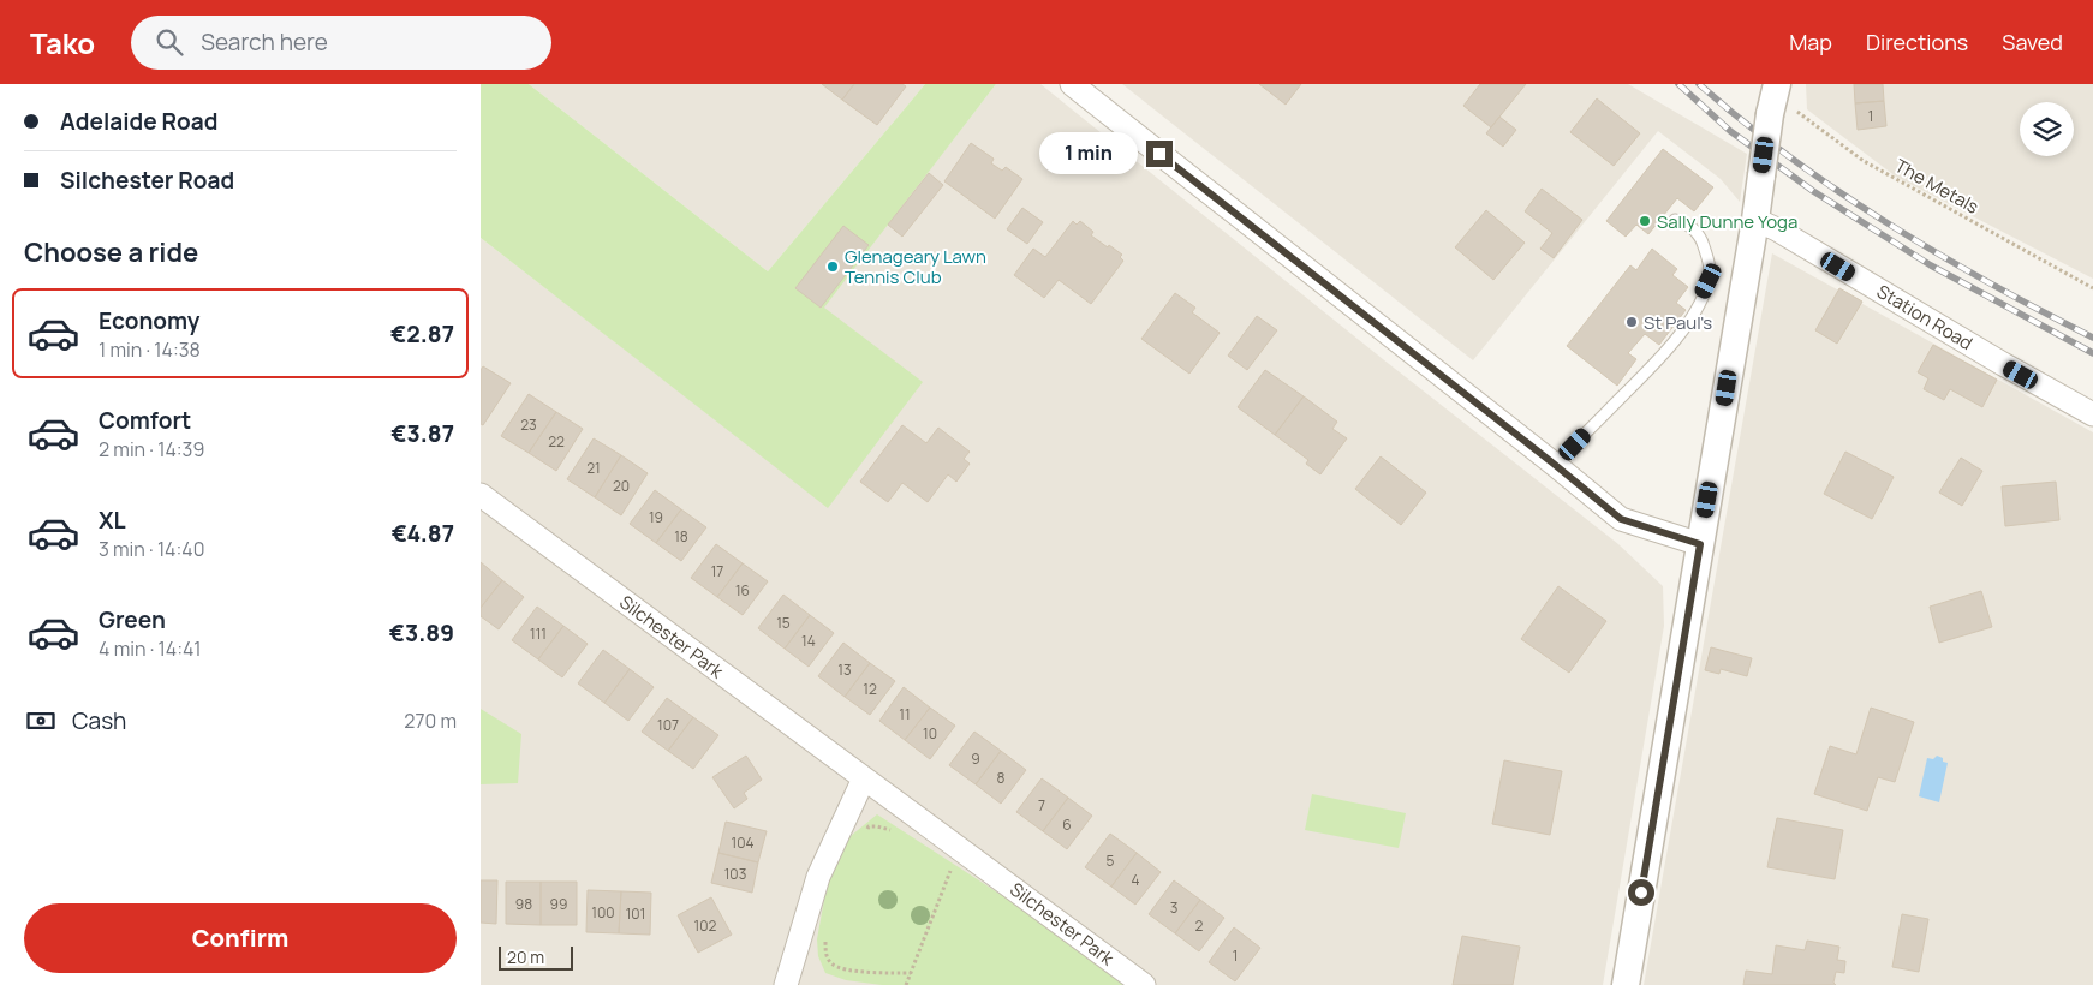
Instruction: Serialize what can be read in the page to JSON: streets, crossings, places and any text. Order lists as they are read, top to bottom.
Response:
{
  "streets": {
    "street": ["Station Road", "Silchester Park"],
    "path": ["The Metals"]
  },
  "places": ["Sally Dunne Yoga", "Glenageary Lawn Tennis Club", "St Paul's"],
  "house_numbers": [
    "1",
    "23",
    "22",
    "21",
    "20",
    "19",
    "18",
    "17",
    "16",
    "15",
    "111",
    "14",
    "13",
    "12",
    "11",
    "107",
    "10",
    "9",
    "8",
    "7",
    "6",
    "104",
    "5",
    "103",
    "4",
    "98",
    "99",
    "3",
    "100",
    "101",
    "102",
    "2",
    "1"
  ],
  "scale_bar": "20 m",
  "page": {
    "header": "Tako",
    "search": "Search here",
    "nav": ["Map", "Directions", "Saved"],
    "banner": ["Adelaide Road", "Silchester Road"],
    "bubble": "1 min",
    "heading": "Choose a ride",
    "list": [
      {
        "name": "Economy",
        "note": "1 min · 14:38",
        "value": "€2.87"
      },
      {
        "name": "Comfort",
        "note": "2 min · 14:39",
        "value": "€3.87"
      },
      {
        "name": "XL",
        "note": "3 min · 14:40",
        "value": "€4.87"
      },
      {
        "name": "Green",
        "note": "4 min · 14:41",
        "value": "€3.89"
      }
    ],
    "pay": ["Cash", "270 m"],
    "buttons": "Confirm",
    "scale": "20 m"
  }
}
